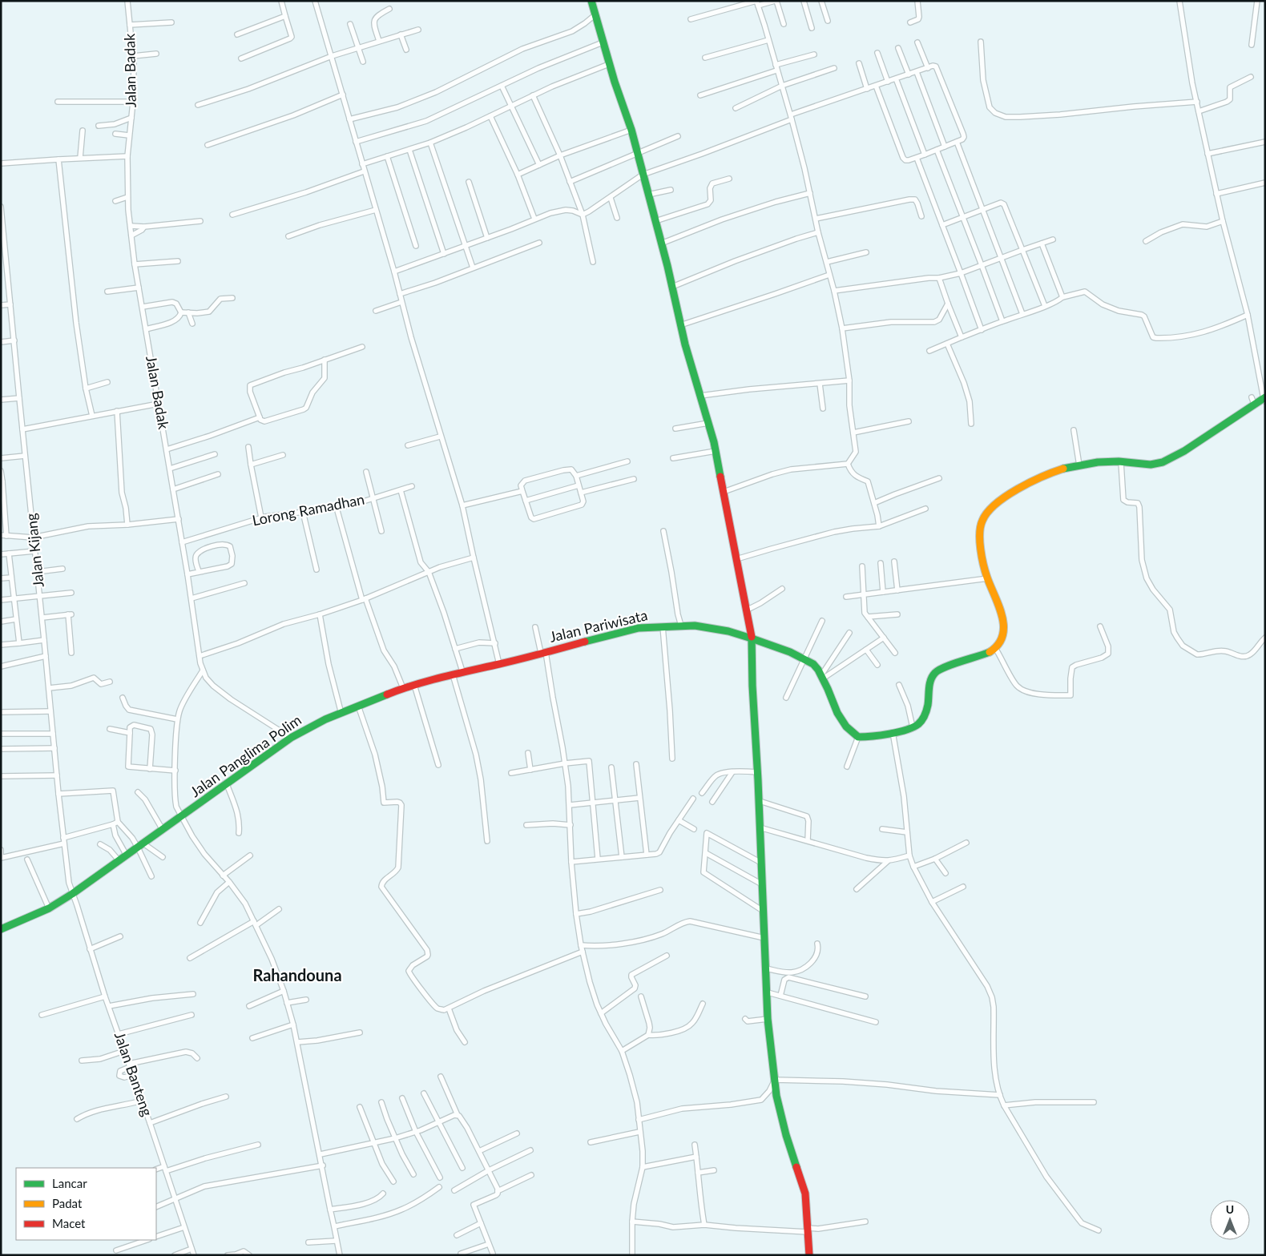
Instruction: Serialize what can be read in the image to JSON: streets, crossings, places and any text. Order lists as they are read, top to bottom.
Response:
{
  "streets": {
    "street": [
      "Jalan Badak",
      "Lorong Ramadhan",
      "Jalan Kijang",
      "Jalan Pariwisata",
      "Jalan Panglima Polim",
      "Jalan Banteng"
    ]
  },
  "crossings": [
    ["Jalan Badak", "Lorong Ramadhan"],
    ["Jalan Badak", "Jalan Panglima Polim"],
    ["Jalan Kijang", "Jalan Panglima Polim"],
    ["Jalan Kijang", "Jalan Banteng"],
    ["Jalan Pariwisata", "Jalan Panglima Polim"],
    ["Jalan Panglima Polim", "Jalan Banteng"]
  ],
  "districts": ["Rahandouna"],
  "legend": ["Lancar", "Padat", "Macet"],
  "north": "top"
}
